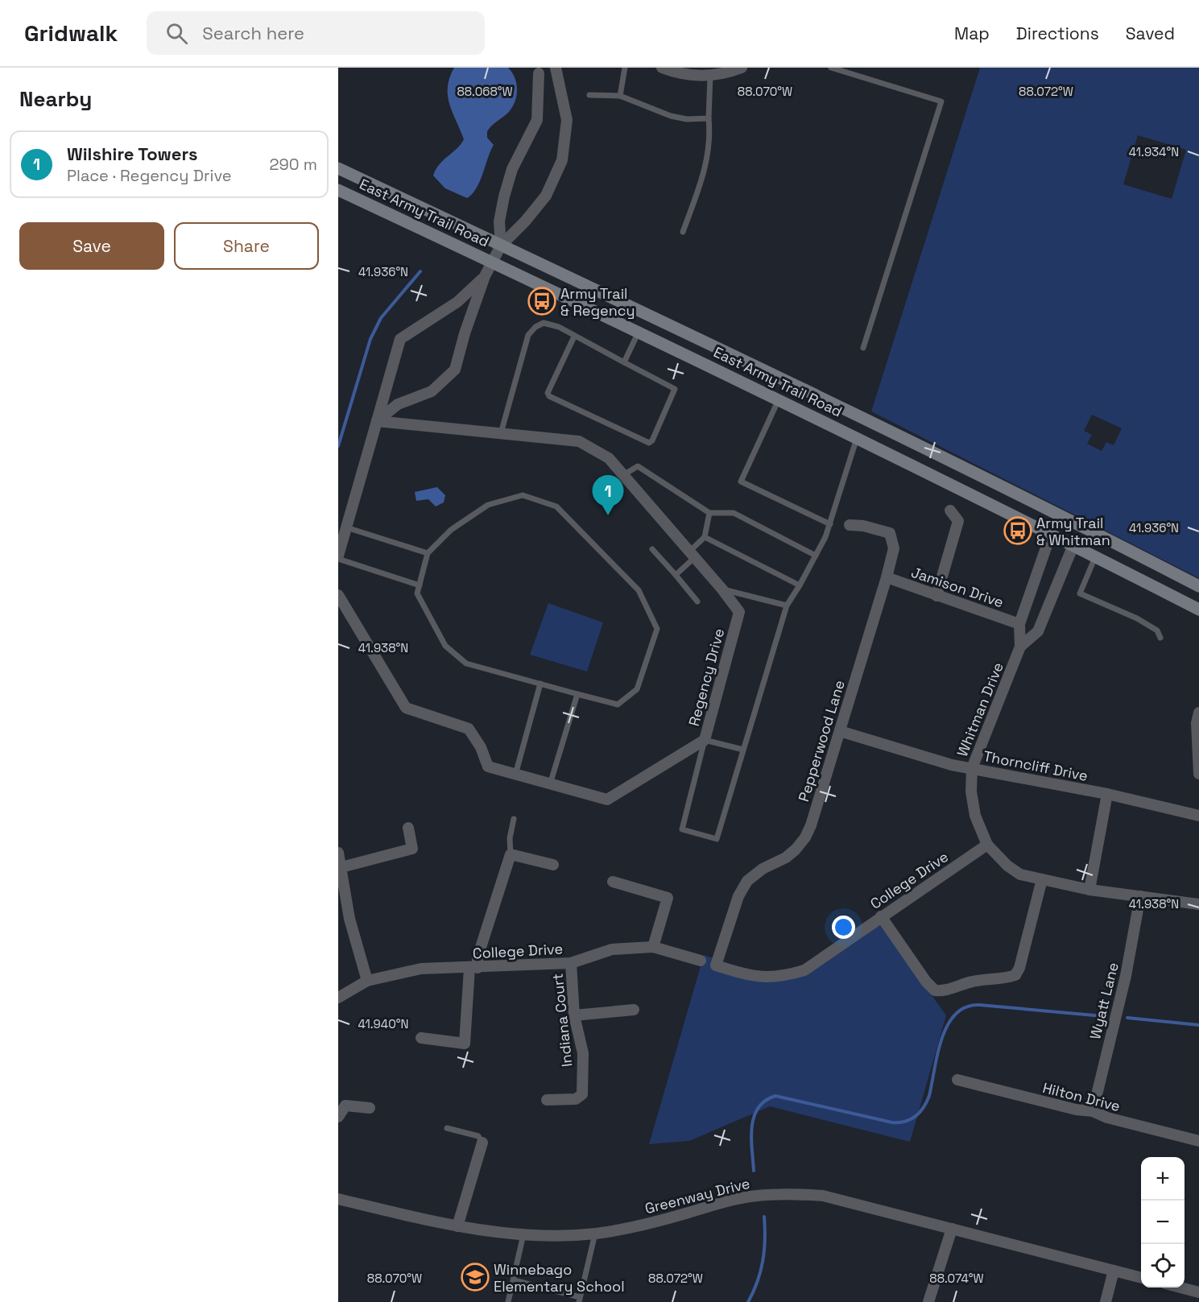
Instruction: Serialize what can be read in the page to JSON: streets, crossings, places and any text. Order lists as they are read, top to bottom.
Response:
{
  "streets": {
    "main road": ["East Army Trail Road"],
    "street": [
      "Jamison Drive",
      "Regency Drive",
      "Whitman Drive",
      "Pepperwood Lane",
      "Thorncliff Drive",
      "College Drive",
      "Wyatt Lane",
      "Indiana Court",
      "Hilton Drive",
      "Greenway Drive"
    ]
  },
  "crossings": [
    ["East Army Trail Road", "Whitman Drive"],
    ["Jamison Drive", "Whitman Drive"],
    ["Jamison Drive", "Pepperwood Lane"],
    ["Whitman Drive", "Thorncliff Drive"],
    ["Whitman Drive", "College Drive"],
    ["Whitman Drive", "Wyatt Lane"],
    ["Pepperwood Lane", "Thorncliff Drive"],
    ["Pepperwood Lane", "College Drive"],
    ["College Drive", "Indiana Court"],
    ["Wyatt Lane", "Hilton Drive"]
  ],
  "places": {
    "bus stop": ["Army Trail & Regency", "Army Trail & Whitman"],
    "school or university": ["Winnebago Elementary School"]
  },
  "page": {
    "header": "Gridwalk",
    "search": "Search here",
    "nav": ["Map", "Directions", "Saved"],
    "heading": "Nearby",
    "list": [
      {
        "mark": "1",
        "name": "Wilshire Towers",
        "note": "Place · Regency Drive",
        "value": "290 m"
      }
    ],
    "buttons": ["Save", "Share"],
    "pins": "1",
    "map_buttons": ["+", "−"]
  },
  "coordinates": [
    "88.068°W",
    "88.070°W",
    "88.072°W",
    "41.934°N",
    "41.936°N",
    "41.938°N",
    "41.940°N",
    "88.074°W"
  ]
}
